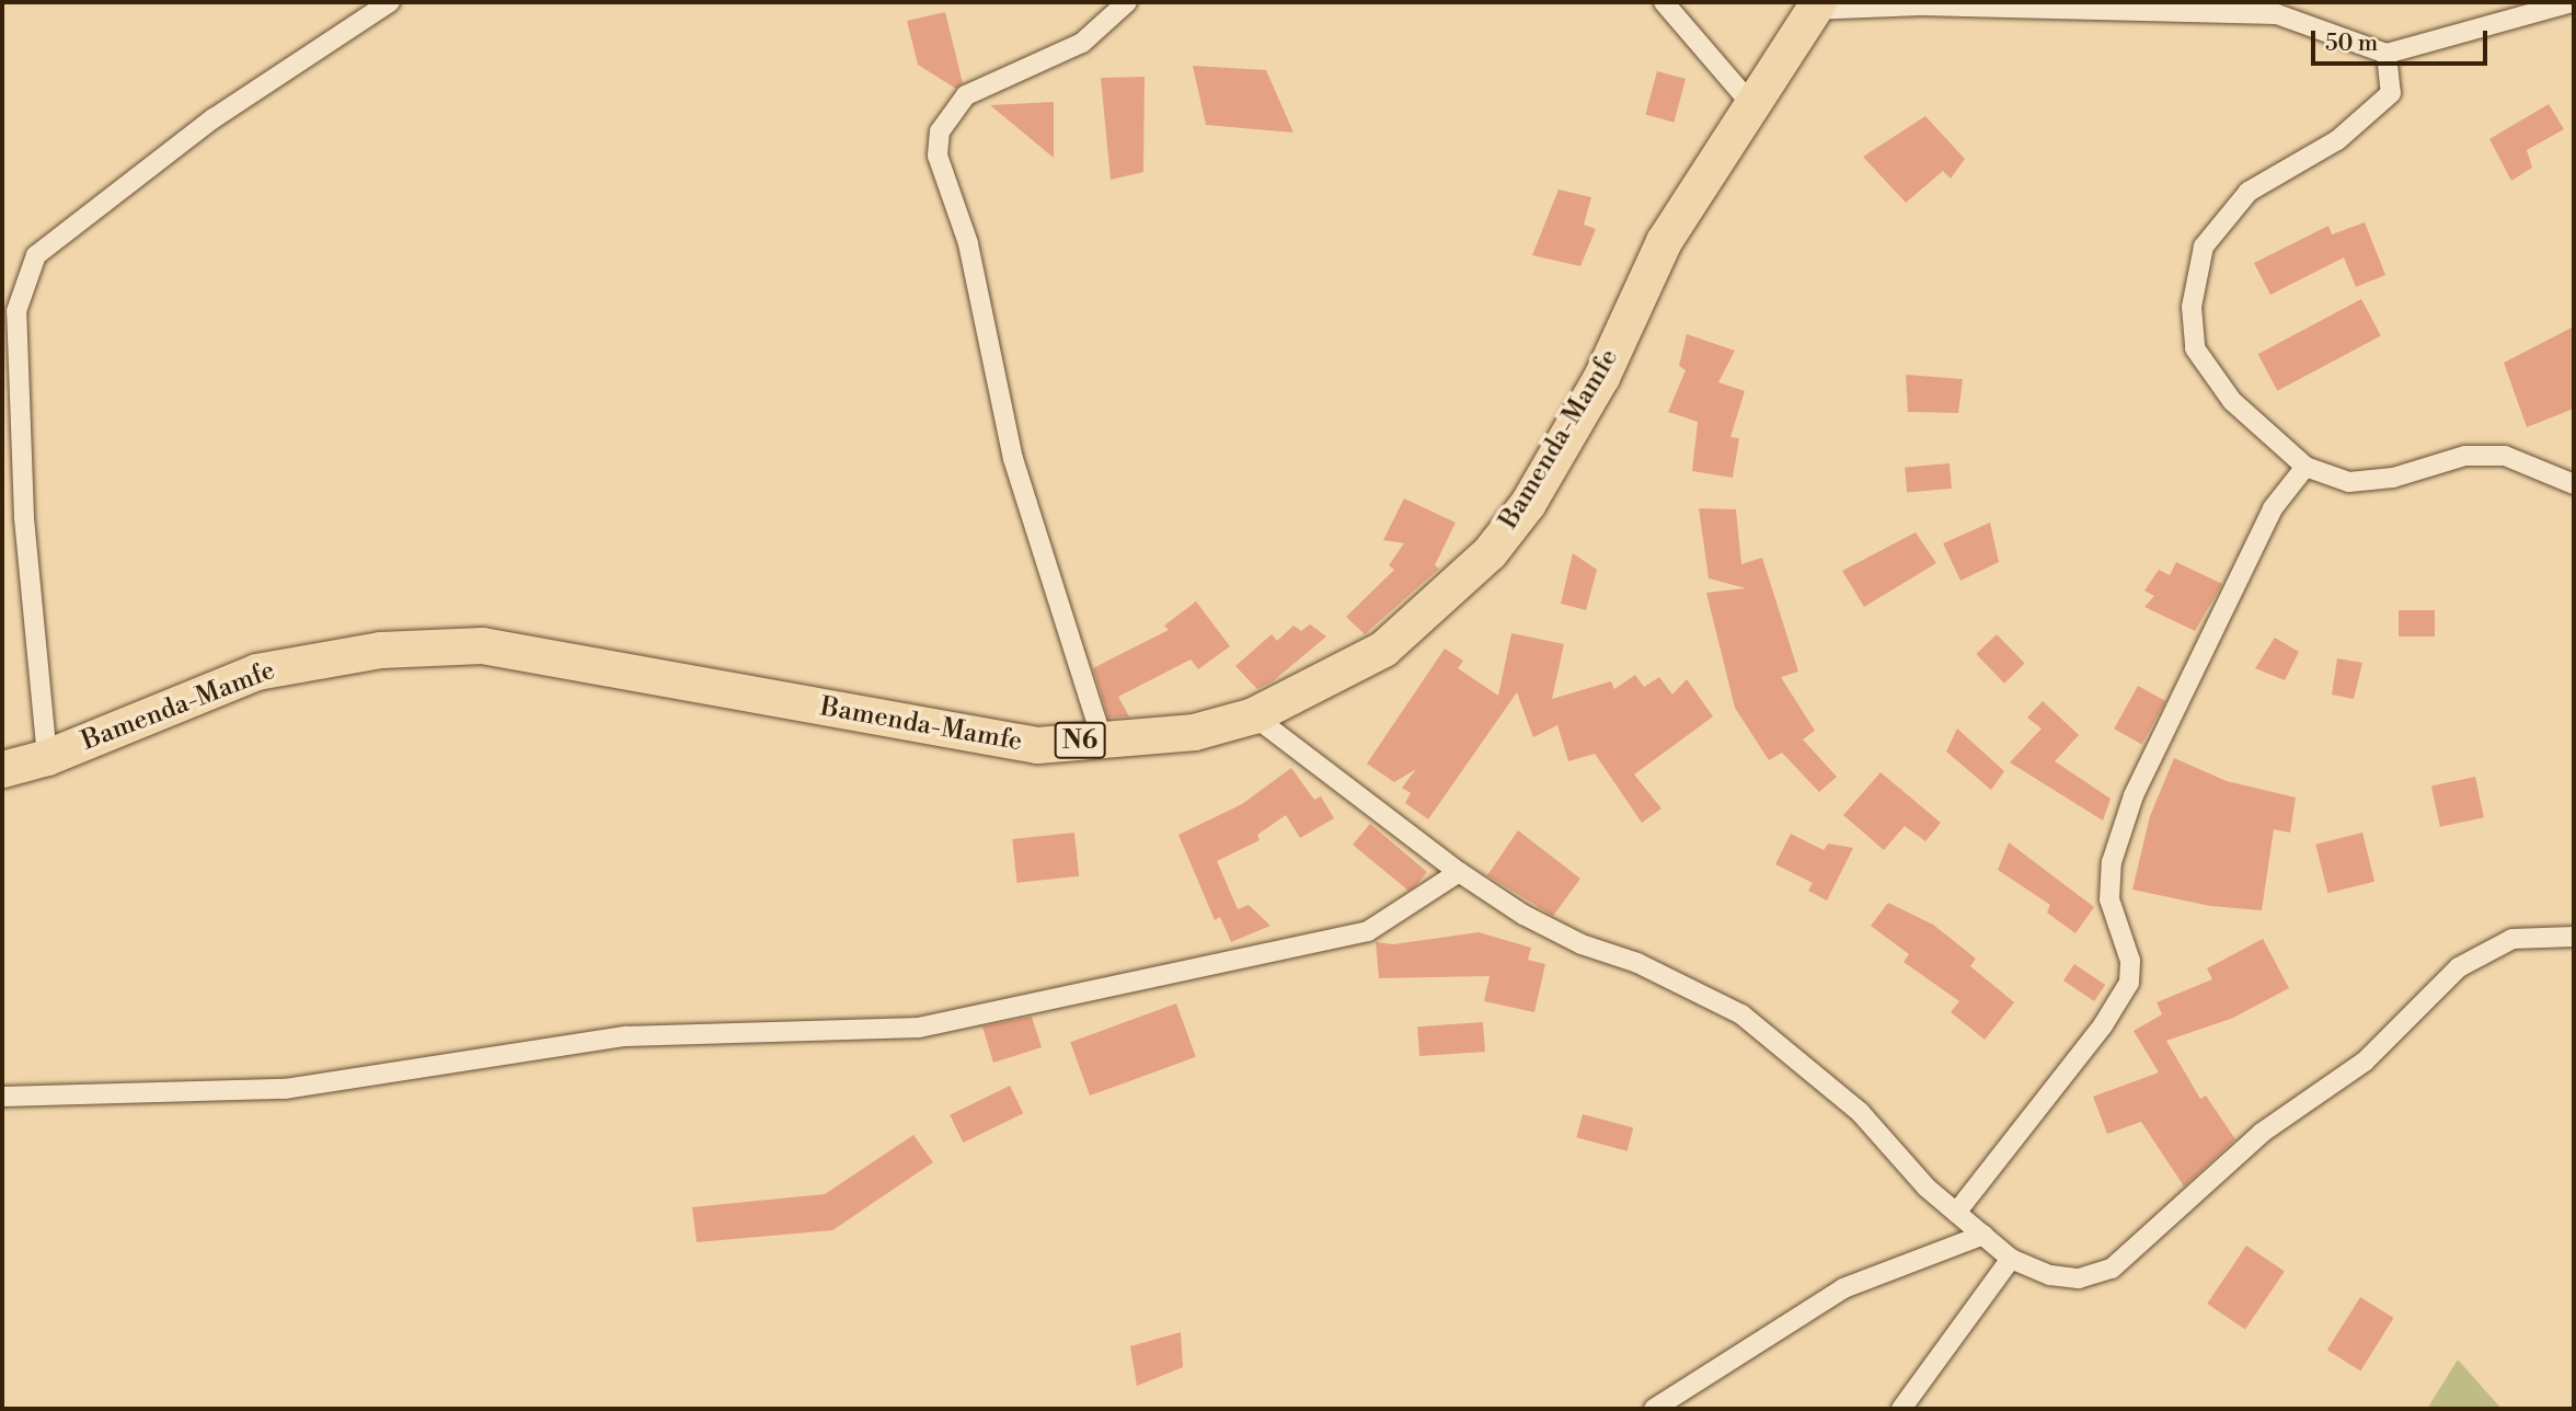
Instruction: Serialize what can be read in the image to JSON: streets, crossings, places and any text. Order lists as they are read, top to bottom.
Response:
{
  "streets": {
    "highway": ["Bamenda-Mamfe", "N6"]
  },
  "scale_bar": "50 m"
}
